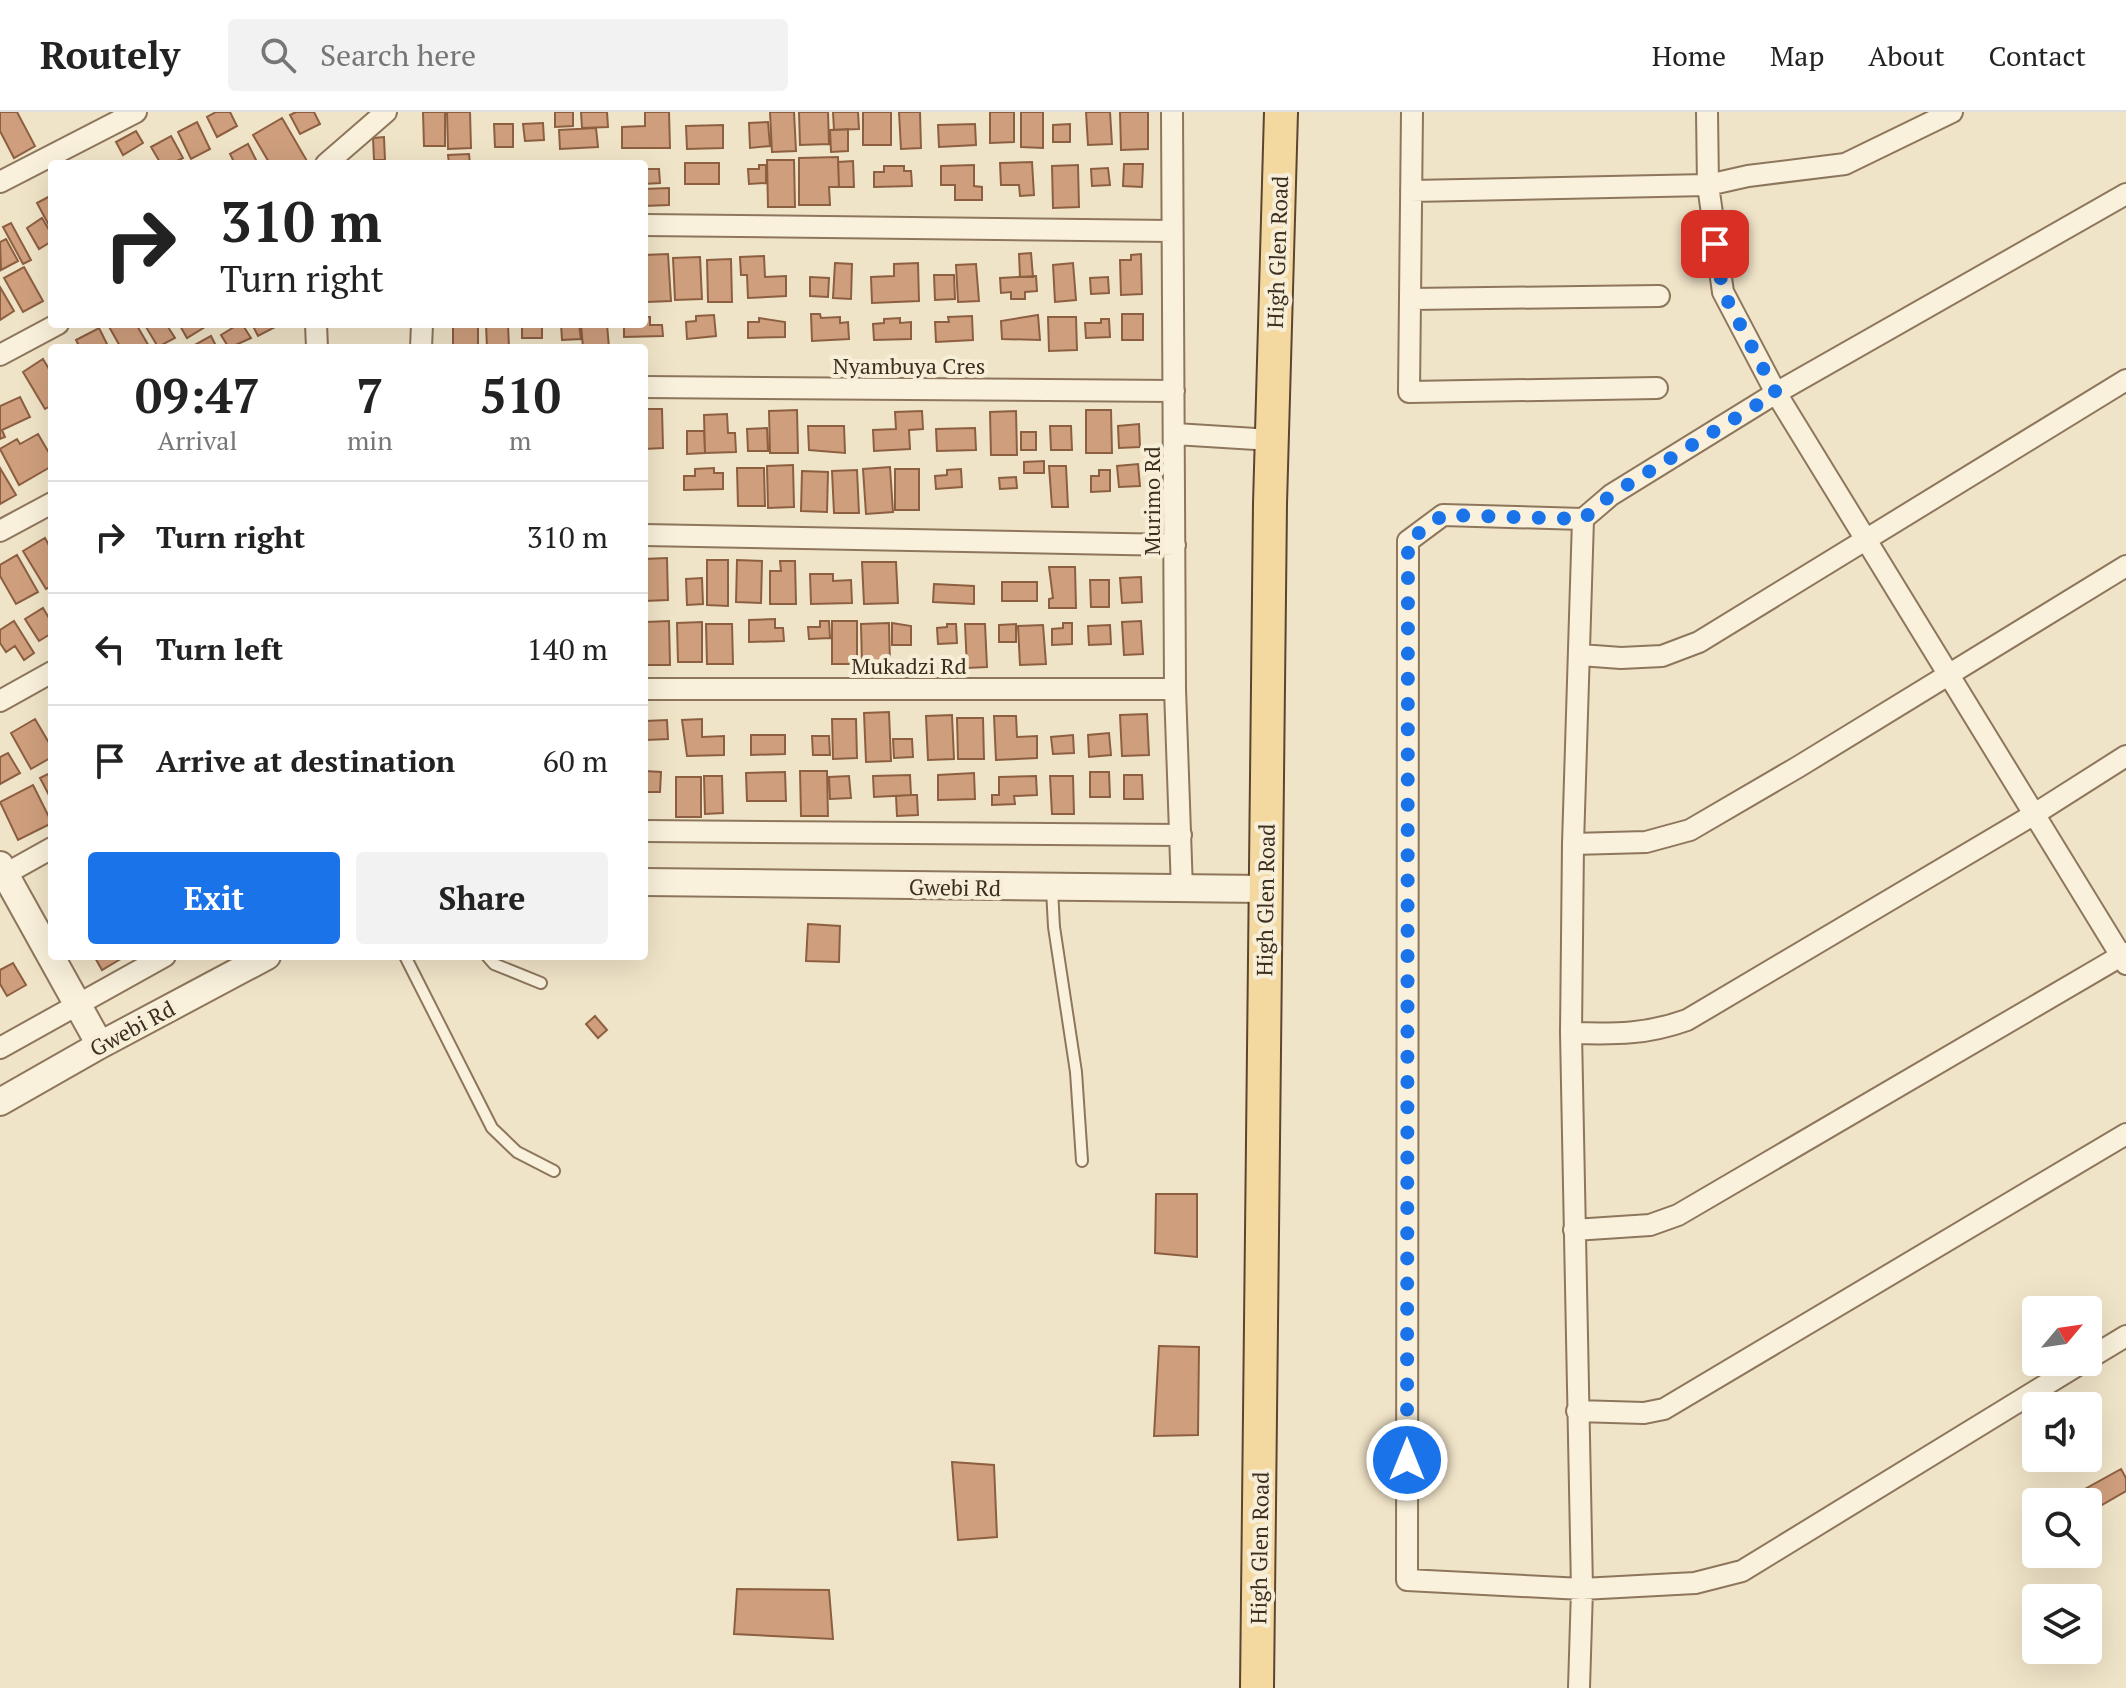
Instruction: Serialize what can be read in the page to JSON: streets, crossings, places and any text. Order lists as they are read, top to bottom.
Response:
{
  "streets": {
    "main road": ["High Glen Road"],
    "street": [
      "Nyambuya Cres",
      "Murimo Rd",
      "Mukadzi Rd",
      "Gwebi Rd"
    ]
  },
  "crossings": [
    ["High Glen Road", "Gwebi Rd"],
    ["Nyambuya Cres", "Murimo Rd"],
    ["Murimo Rd", "Mukadzi Rd"],
    ["Murimo Rd", "Gwebi Rd"]
  ],
  "north": "top right",
  "page": {
    "header": "Routely",
    "search": "Search here",
    "nav": [
      "Home",
      "Map",
      "About",
      "Contact"
    ],
    "turn": ["310 m", "Turn right"],
    "eta": [
      "09:47",
      "Arrival",
      "7",
      "min",
      "510",
      "m"
    ],
    "list": [
      {
        "name": "Turn right",
        "value": "310 m"
      },
      {
        "name": "Turn left",
        "value": "140 m"
      },
      {
        "name": "Arrive at destination",
        "value": "60 m"
      }
    ],
    "buttons": ["Exit", "Share"]
  }
}
